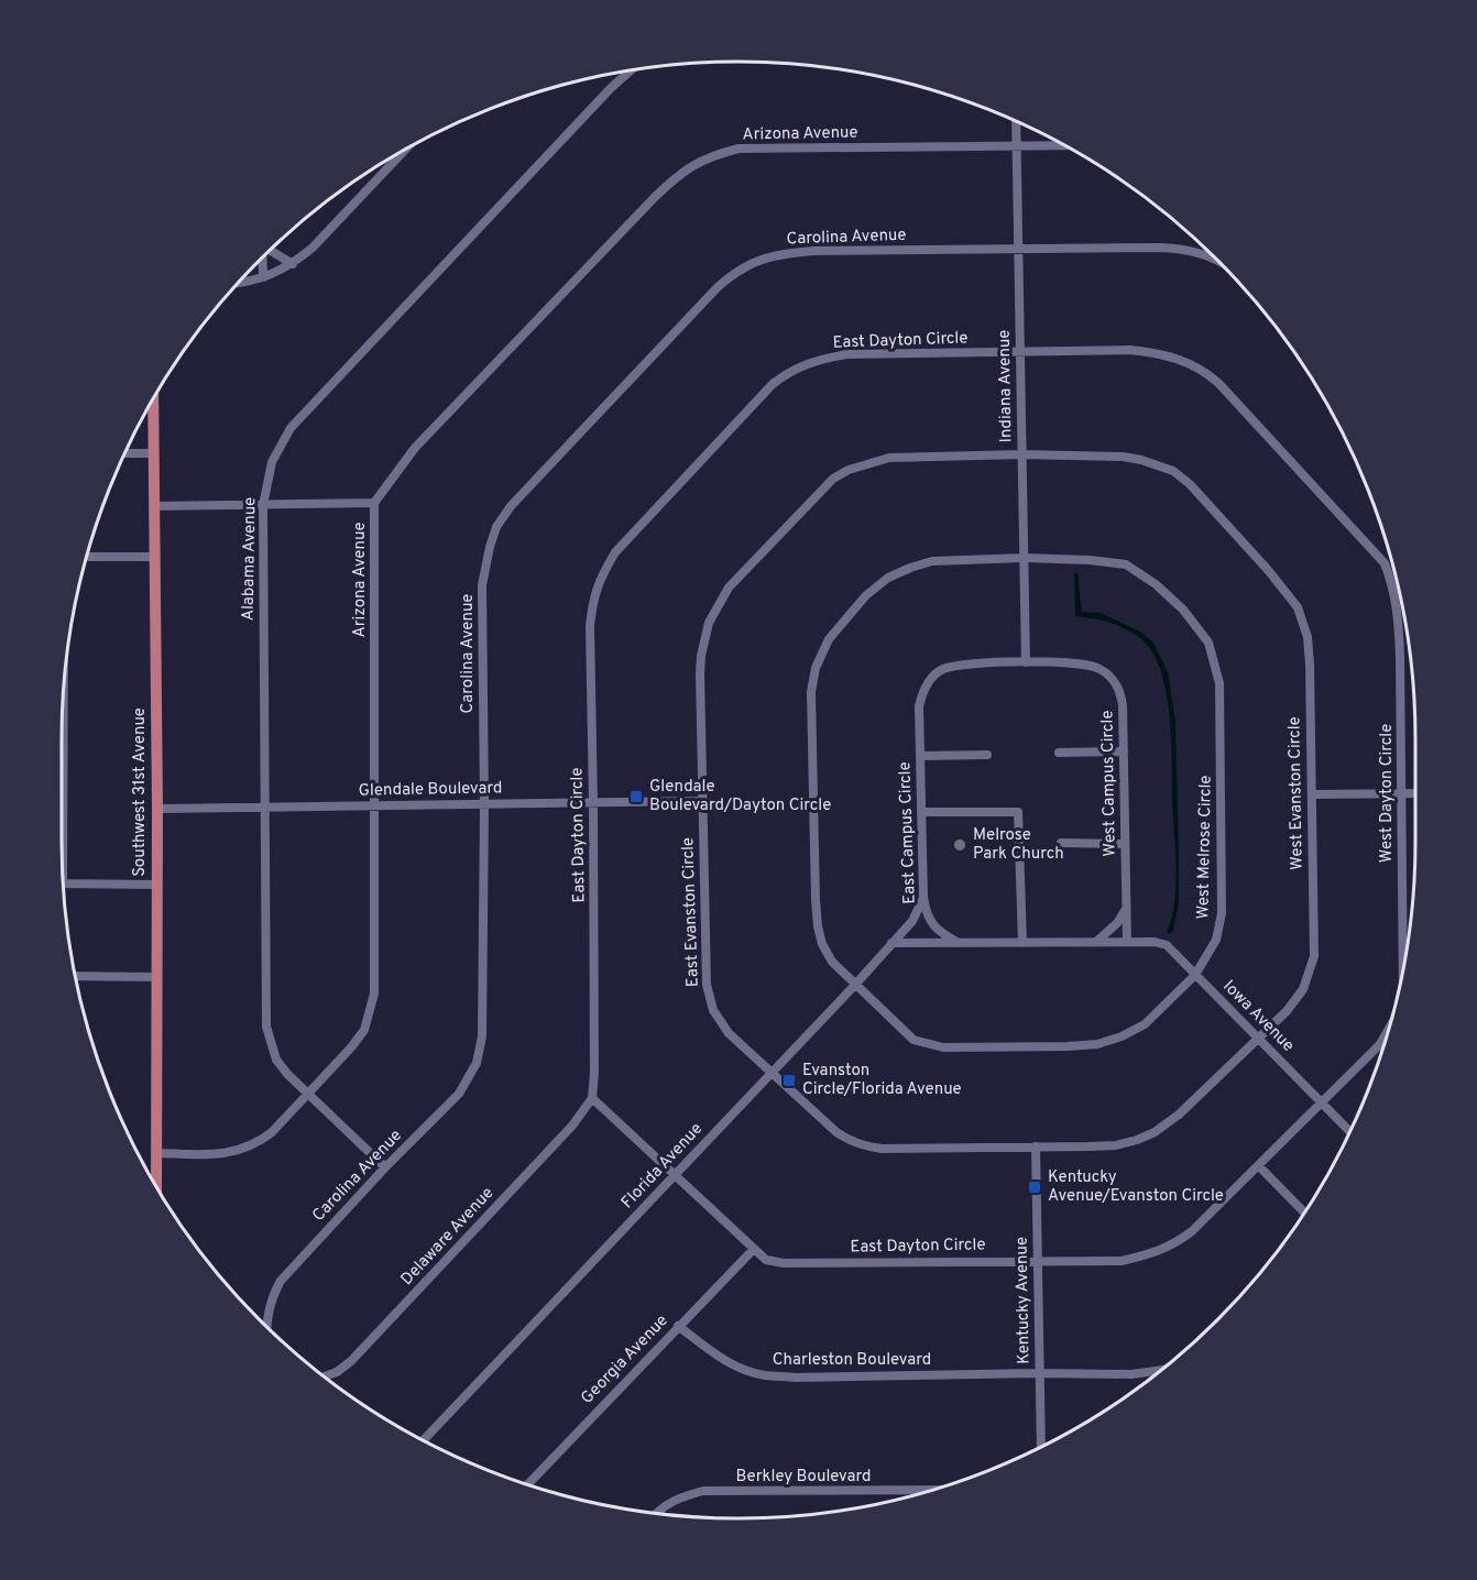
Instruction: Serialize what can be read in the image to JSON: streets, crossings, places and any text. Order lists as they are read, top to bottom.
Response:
{
  "streets": {
    "main road": ["Southwest 31st Avenue"],
    "street": [
      "Arizona Avenue",
      "Carolina Avenue",
      "East Dayton Circle",
      "Indiana Avenue",
      "Alabama Avenue",
      "West Campus Circle",
      "Glendale Boulevard",
      "West Evanston Circle",
      "West Dayton Circle",
      "East Campus Circle",
      "West Melrose Circle",
      "East Evanston Circle",
      "Iowa Avenue",
      "Florida Avenue",
      "Delaware Avenue",
      "Kentucky Avenue",
      "Georgia Avenue",
      "Charleston Boulevard",
      "Berkley Boulevard"
    ]
  },
  "crossings": [
    ["Arizona Avenue", "Indiana Avenue"],
    ["Arizona Avenue", "Alabama Avenue"],
    ["Arizona Avenue", "Glendale Boulevard"],
    ["Arizona Avenue", "Southwest 31st Avenue"],
    ["Carolina Avenue", "Indiana Avenue"],
    ["Carolina Avenue", "Alabama Avenue"],
    ["Carolina Avenue", "Glendale Boulevard"],
    ["East Dayton Circle", "Indiana Avenue"],
    ["East Dayton Circle", "Glendale Boulevard"],
    ["East Dayton Circle", "West Dayton Circle"],
    ["East Dayton Circle", "Florida Avenue"],
    ["East Dayton Circle", "Delaware Avenue"],
    ["East Dayton Circle", "Kentucky Avenue"],
    ["East Dayton Circle", "Georgia Avenue"],
    ["Indiana Avenue", "West Campus Circle"],
    ["Indiana Avenue", "West Evanston Circle"],
    ["Indiana Avenue", "West Dayton Circle"],
    ["Indiana Avenue", "East Campus Circle"],
    ["Indiana Avenue", "West Melrose Circle"],
    ["Indiana Avenue", "East Evanston Circle"],
    ["Alabama Avenue", "Glendale Boulevard"],
    ["West Campus Circle", "East Campus Circle"],
    ["West Campus Circle", "Iowa Avenue"],
    ["Glendale Boulevard", "Southwest 31st Avenue"],
    ["Glendale Boulevard", "East Evanston Circle"],
    ["West Evanston Circle", "East Evanston Circle"],
    ["West Evanston Circle", "Iowa Avenue"],
    ["West Evanston Circle", "Kentucky Avenue"],
    ["West Dayton Circle", "Iowa Avenue"],
    ["West Dayton Circle", "Kentucky Avenue"],
    ["East Campus Circle", "Florida Avenue"],
    ["West Melrose Circle", "Iowa Avenue"],
    ["West Melrose Circle", "Florida Avenue"],
    ["East Evanston Circle", "Florida Avenue"],
    ["East Evanston Circle", "Kentucky Avenue"],
    ["Kentucky Avenue", "Charleston Boulevard"],
    ["Georgia Avenue", "Charleston Boulevard"]
  ],
  "places": {
    "transit": ["Glendale Boulevard/Dayton Circle", "Evanston Circle/Florida Avenue", "Kentucky Avenue/Evanston Circle"],
    "other": ["Melrose Park Church"]
  }
}
